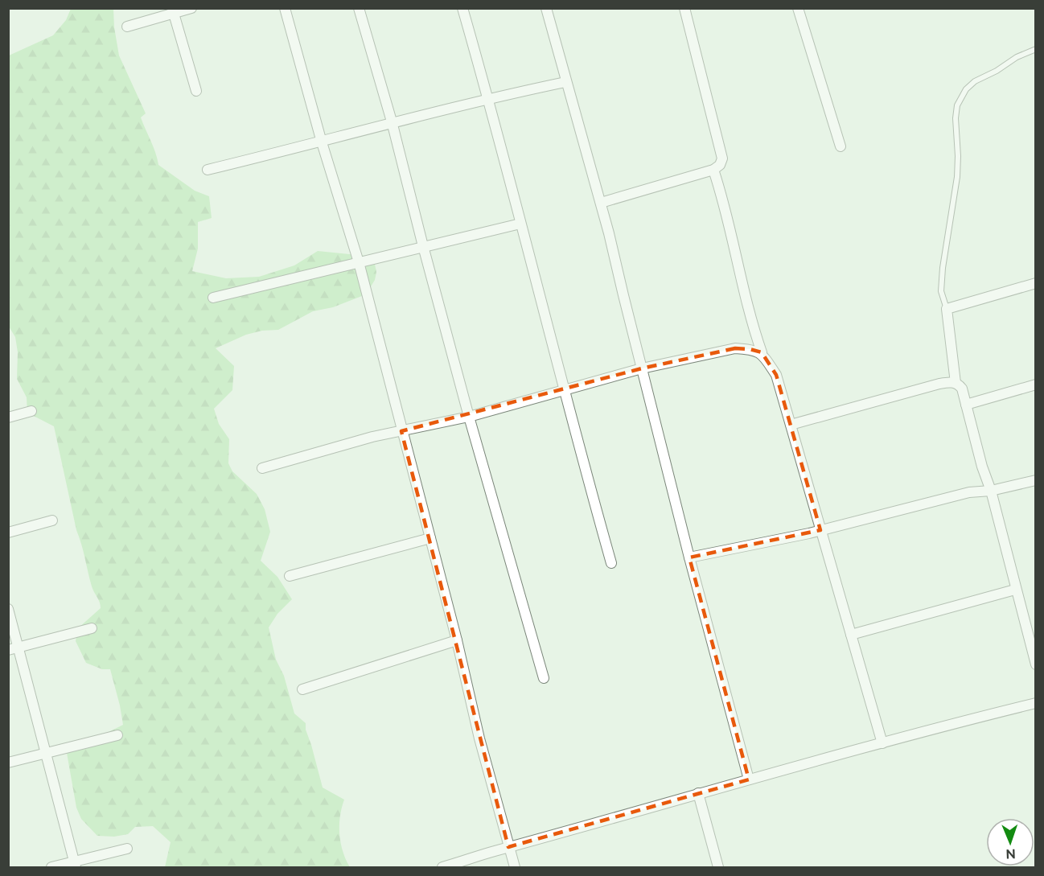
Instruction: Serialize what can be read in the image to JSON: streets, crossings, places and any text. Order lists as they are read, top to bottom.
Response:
{
  "north": "bottom"
}
